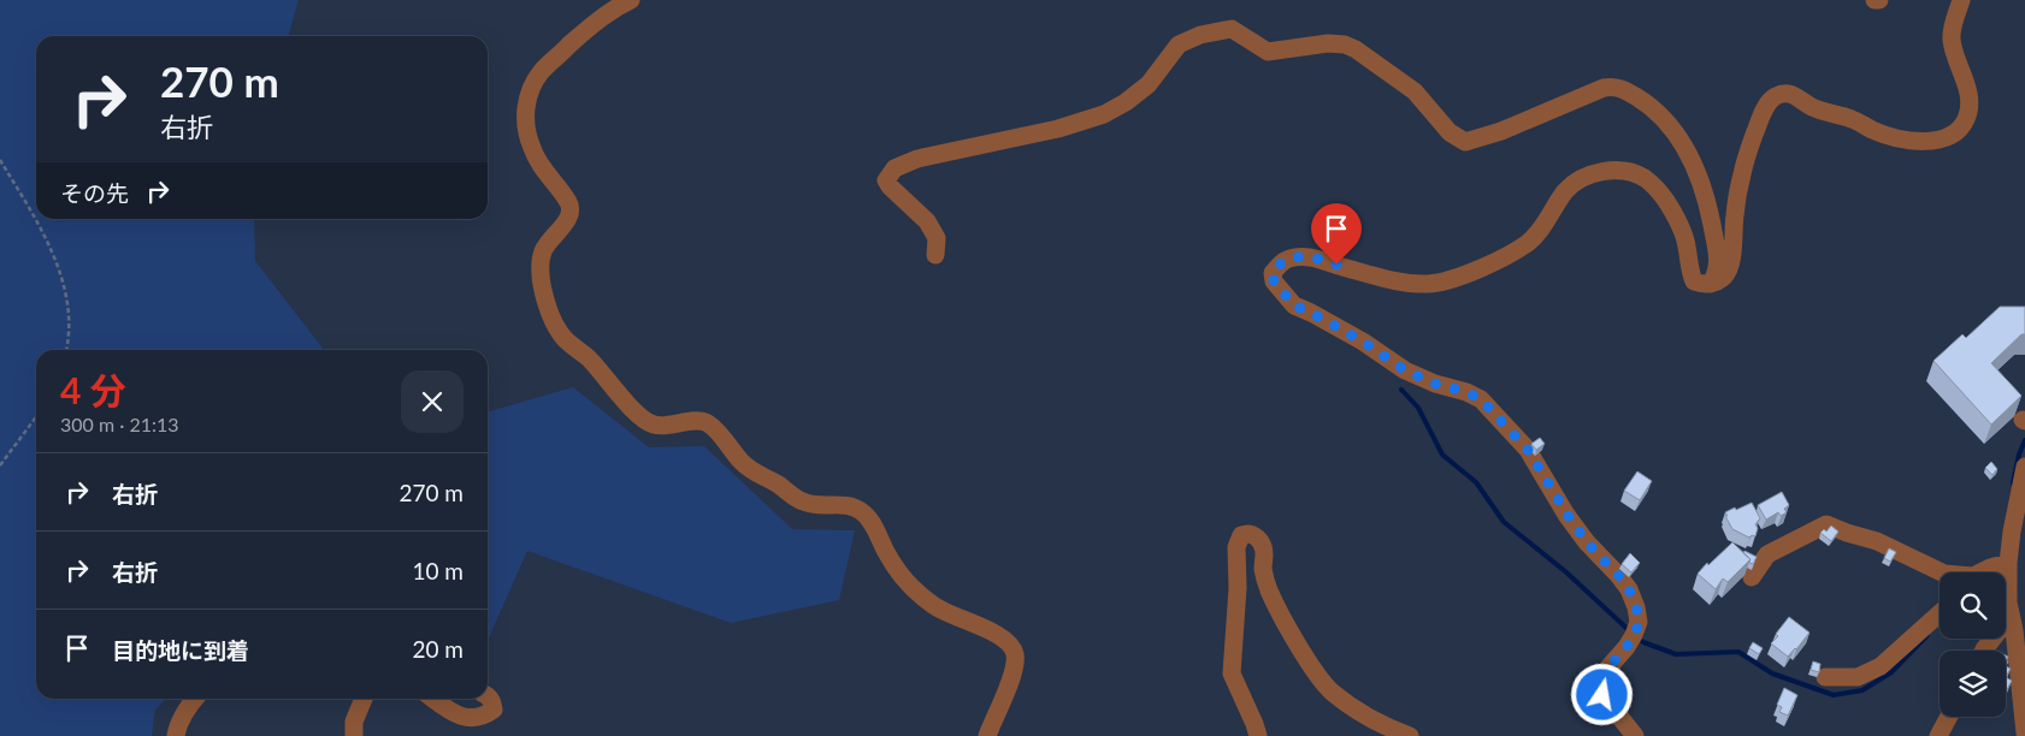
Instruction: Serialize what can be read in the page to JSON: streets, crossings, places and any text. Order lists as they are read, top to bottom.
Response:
{
  "page": {
    "turn": ["270 m", "右折"],
    "then": "その先",
    "heading": ["4 分", "300 m · 21:13"],
    "list": [
      {
        "name": "右折",
        "value": "270 m"
      },
      {
        "name": "右折",
        "value": "10 m"
      },
      {
        "name": "目的地に到着",
        "value": "20 m"
      }
    ]
  }
}
